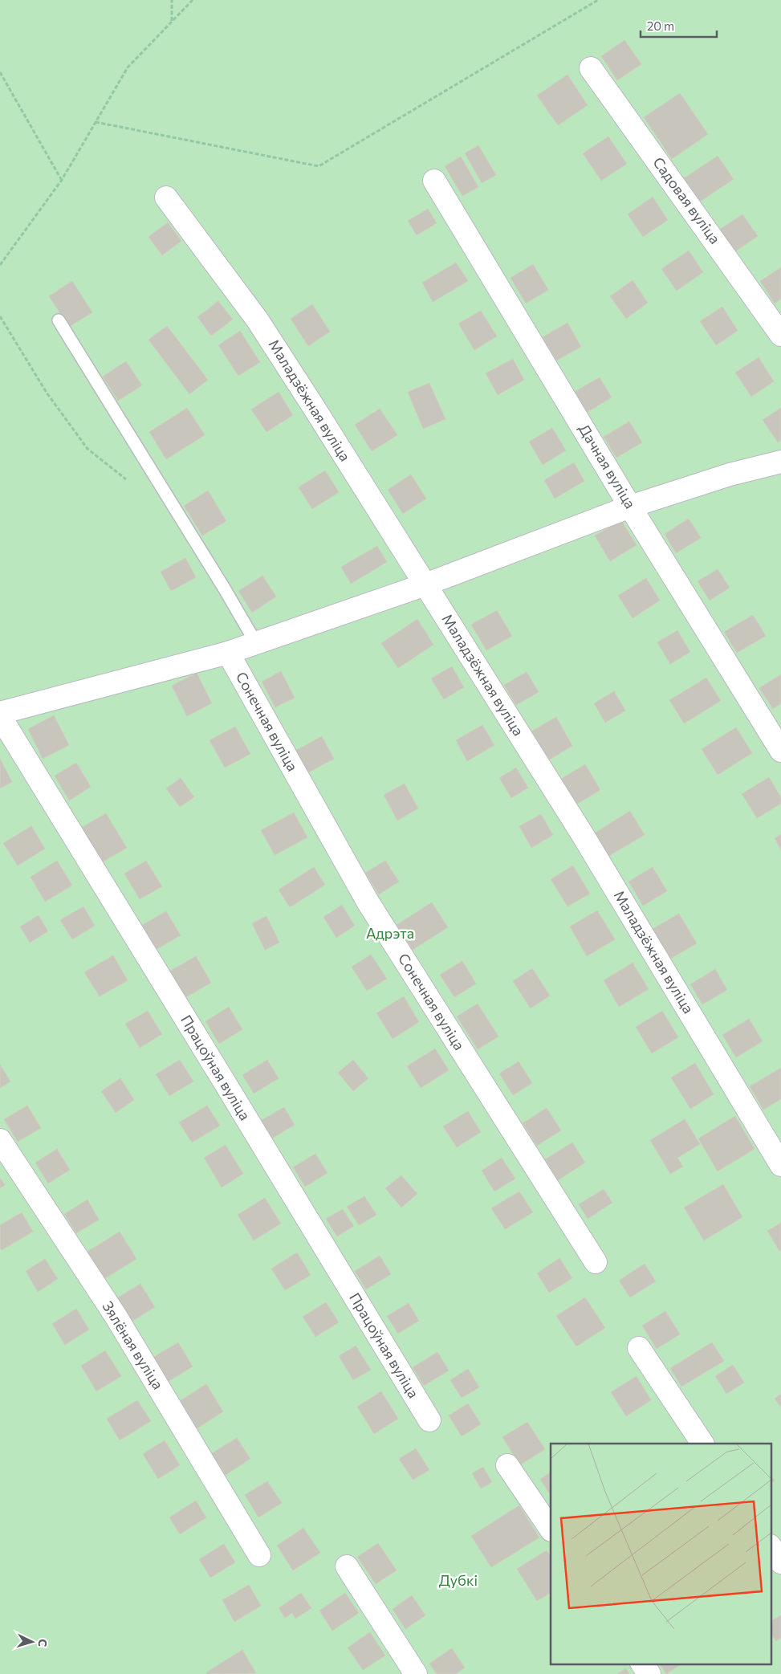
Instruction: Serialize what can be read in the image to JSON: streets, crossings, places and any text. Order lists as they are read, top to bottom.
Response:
{
  "streets": {
    "street": [
      "Садовая вуліца",
      "Маладзёжная вуліца",
      "Дачная вуліца",
      "Сонечная вуліца",
      "Працоўная вуліца",
      "Зялёная вуліца"
    ]
  },
  "parks": ["Адрэта", "Дубкі"],
  "scale_bar": "20 m",
  "north": "right"
}
